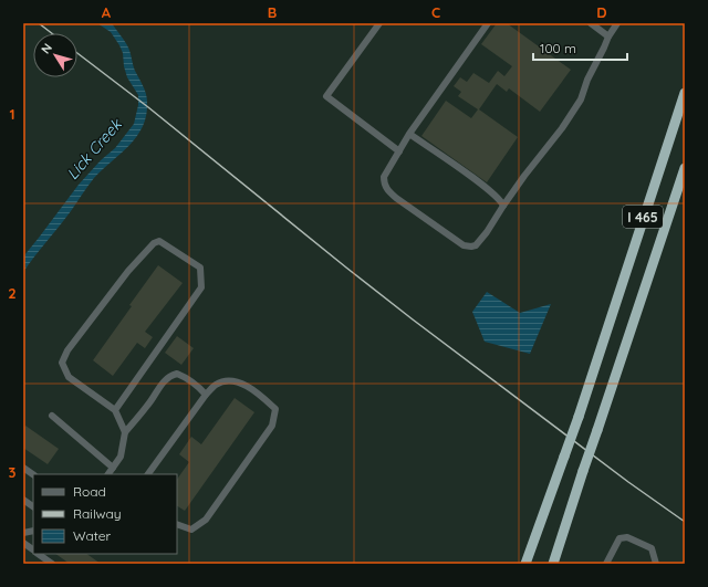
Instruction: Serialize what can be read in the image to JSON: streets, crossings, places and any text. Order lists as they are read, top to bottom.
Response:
{
  "streets": {
    "highway": ["I 465"]
  },
  "water": ["Lick Creek"],
  "legend": ["Road", "Railway", "Water"],
  "scale_bar": "100 m",
  "north": "top left",
  "grid": {
    "columns": [
      "A",
      "B",
      "C",
      "D"
    ],
    "rows": ["1", "2", "3"]
  }
}
